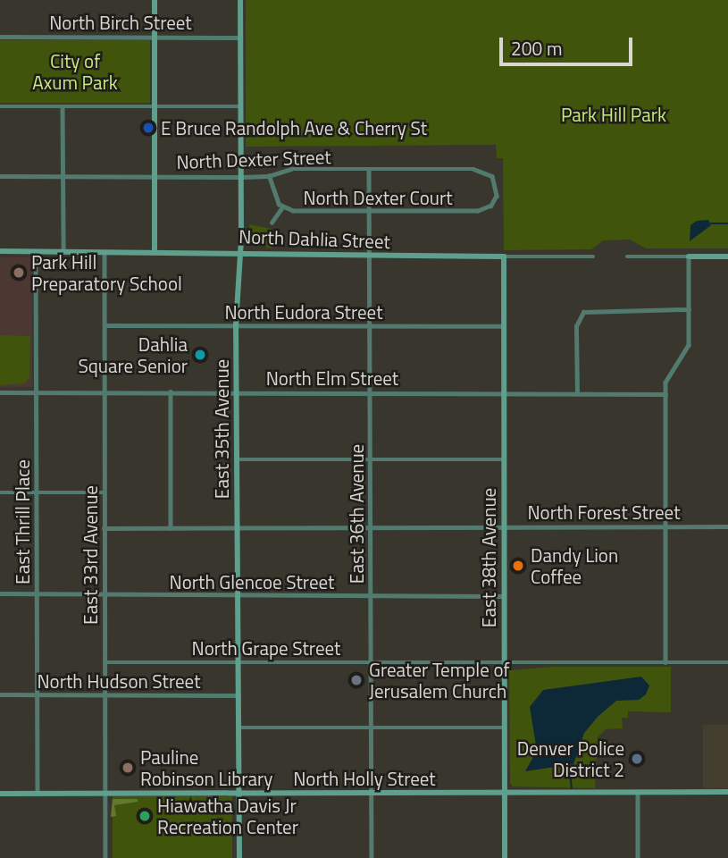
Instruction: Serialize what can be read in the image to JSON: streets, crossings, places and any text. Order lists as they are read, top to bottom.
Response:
{
  "streets": {
    "street": [
      "North Birch Street",
      "North Dexter Street",
      "North Dexter Court",
      "North Dahlia Street",
      "North Eudora Street",
      "North Elm Street",
      "East 35th Avenue",
      "North Forest Street",
      "East 36th Avenue",
      "East Thrill Place",
      "East 33rd Avenue",
      "East 38th Avenue",
      "North Glencoe Street",
      "North Grape Street",
      "North Hudson Street",
      "North Holly Street"
    ]
  },
  "crossings": [
    ["North Birch Street", "East 35th Avenue"],
    ["North Dexter Street", "North Dexter Court"],
    ["North Dexter Street", "East 35th Avenue"],
    ["North Dexter Street", "East 36th Avenue"],
    ["North Dexter Court", "East 36th Avenue"],
    ["North Dahlia Street", "East 35th Avenue"],
    ["North Dahlia Street", "East 36th Avenue"],
    ["North Dahlia Street", "East Thrill Place"],
    ["North Dahlia Street", "East 33rd Avenue"],
    ["North Dahlia Street", "East 38th Avenue"],
    ["North Eudora Street", "East 35th Avenue"],
    ["North Eudora Street", "East 36th Avenue"],
    ["North Eudora Street", "East 33rd Avenue"],
    ["North Eudora Street", "East 38th Avenue"],
    ["North Elm Street", "East 35th Avenue"],
    ["North Elm Street", "East 36th Avenue"],
    ["North Elm Street", "East Thrill Place"],
    ["North Elm Street", "East 33rd Avenue"],
    ["North Elm Street", "East 38th Avenue"],
    ["East 35th Avenue", "North Forest Street"],
    ["East 35th Avenue", "North Glencoe Street"],
    ["East 35th Avenue", "North Grape Street"],
    ["East 35th Avenue", "North Hudson Street"],
    ["East 35th Avenue", "North Holly Street"],
    ["North Forest Street", "East 36th Avenue"],
    ["North Forest Street", "East 33rd Avenue"],
    ["North Forest Street", "East 38th Avenue"],
    ["East 36th Avenue", "North Glencoe Street"],
    ["East 36th Avenue", "North Grape Street"],
    ["East 36th Avenue", "North Holly Street"],
    ["East Thrill Place", "North Glencoe Street"],
    ["East Thrill Place", "North Hudson Street"],
    ["East Thrill Place", "North Holly Street"],
    ["East 33rd Avenue", "North Glencoe Street"],
    ["East 33rd Avenue", "North Grape Street"],
    ["East 33rd Avenue", "North Hudson Street"],
    ["East 33rd Avenue", "North Holly Street"],
    ["East 38th Avenue", "North Glencoe Street"],
    ["East 38th Avenue", "North Grape Street"],
    ["East 38th Avenue", "North Holly Street"]
  ],
  "parks": ["City of Axum Park", "Park Hill Park"],
  "places": [
    "E Bruce Randolph Ave & Cherry St",
    "Park Hill Preparatory School",
    "Dahlia Square Senior",
    "Dandy Lion Coffee",
    "Greater Temple of Jerusalem Church",
    "Denver Police District 2",
    "Pauline Robinson Library",
    "Hiawatha Davis Jr Recreation Center"
  ],
  "scale_bar": "200 m"
}
